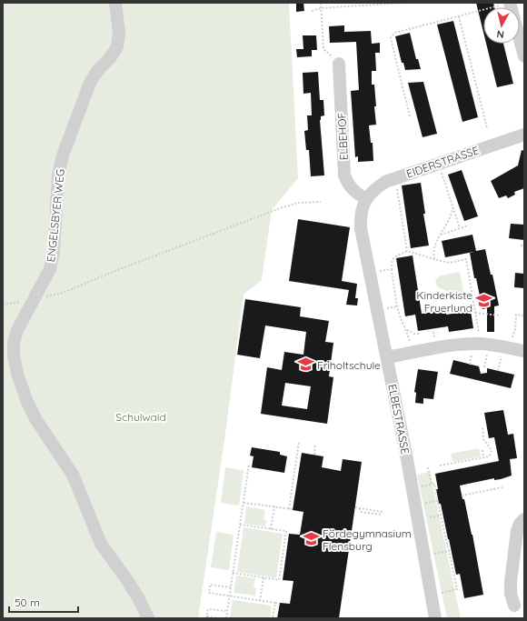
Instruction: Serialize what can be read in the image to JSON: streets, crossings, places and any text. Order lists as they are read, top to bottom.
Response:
{
  "streets": {
    "street": [
      "ELBEHOF",
      "EIDERSTRASSE",
      "ENGELSBYER WEG",
      "ELBESTRASSE"
    ]
  },
  "crossings": [
    ["ELBEHOF", "EIDERSTRASSE"],
    ["ELBEHOF", "ELBESTRASSE"],
    ["EIDERSTRASSE", "ELBESTRASSE"]
  ],
  "parks": ["Schulwald"],
  "places": {
    "school or university": ["Kinderkiste Fruerlund", "Friholtschule", "Fördegymnasium Flensburg"]
  },
  "scale_bar": "50 m",
  "north": "bottom"
}
